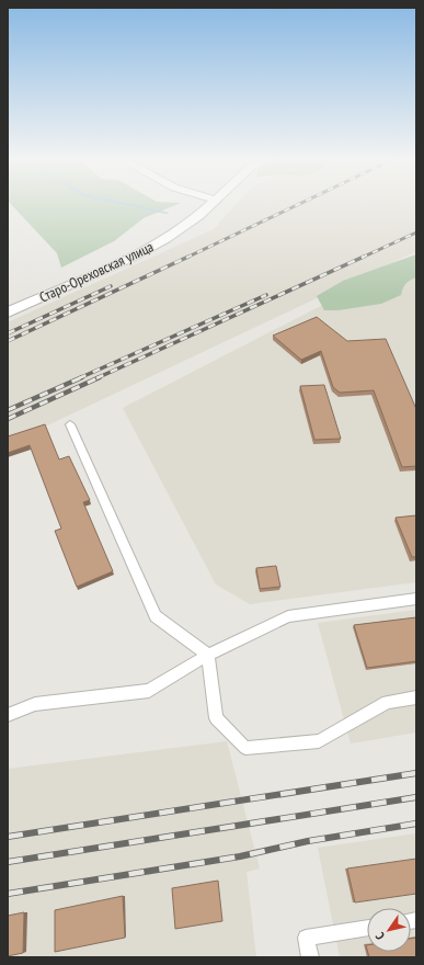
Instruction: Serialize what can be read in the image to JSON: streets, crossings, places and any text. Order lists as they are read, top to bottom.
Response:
{
  "streets": {
    "street": ["Старо-Ореховская улица"]
  },
  "north": "bottom left"
}
